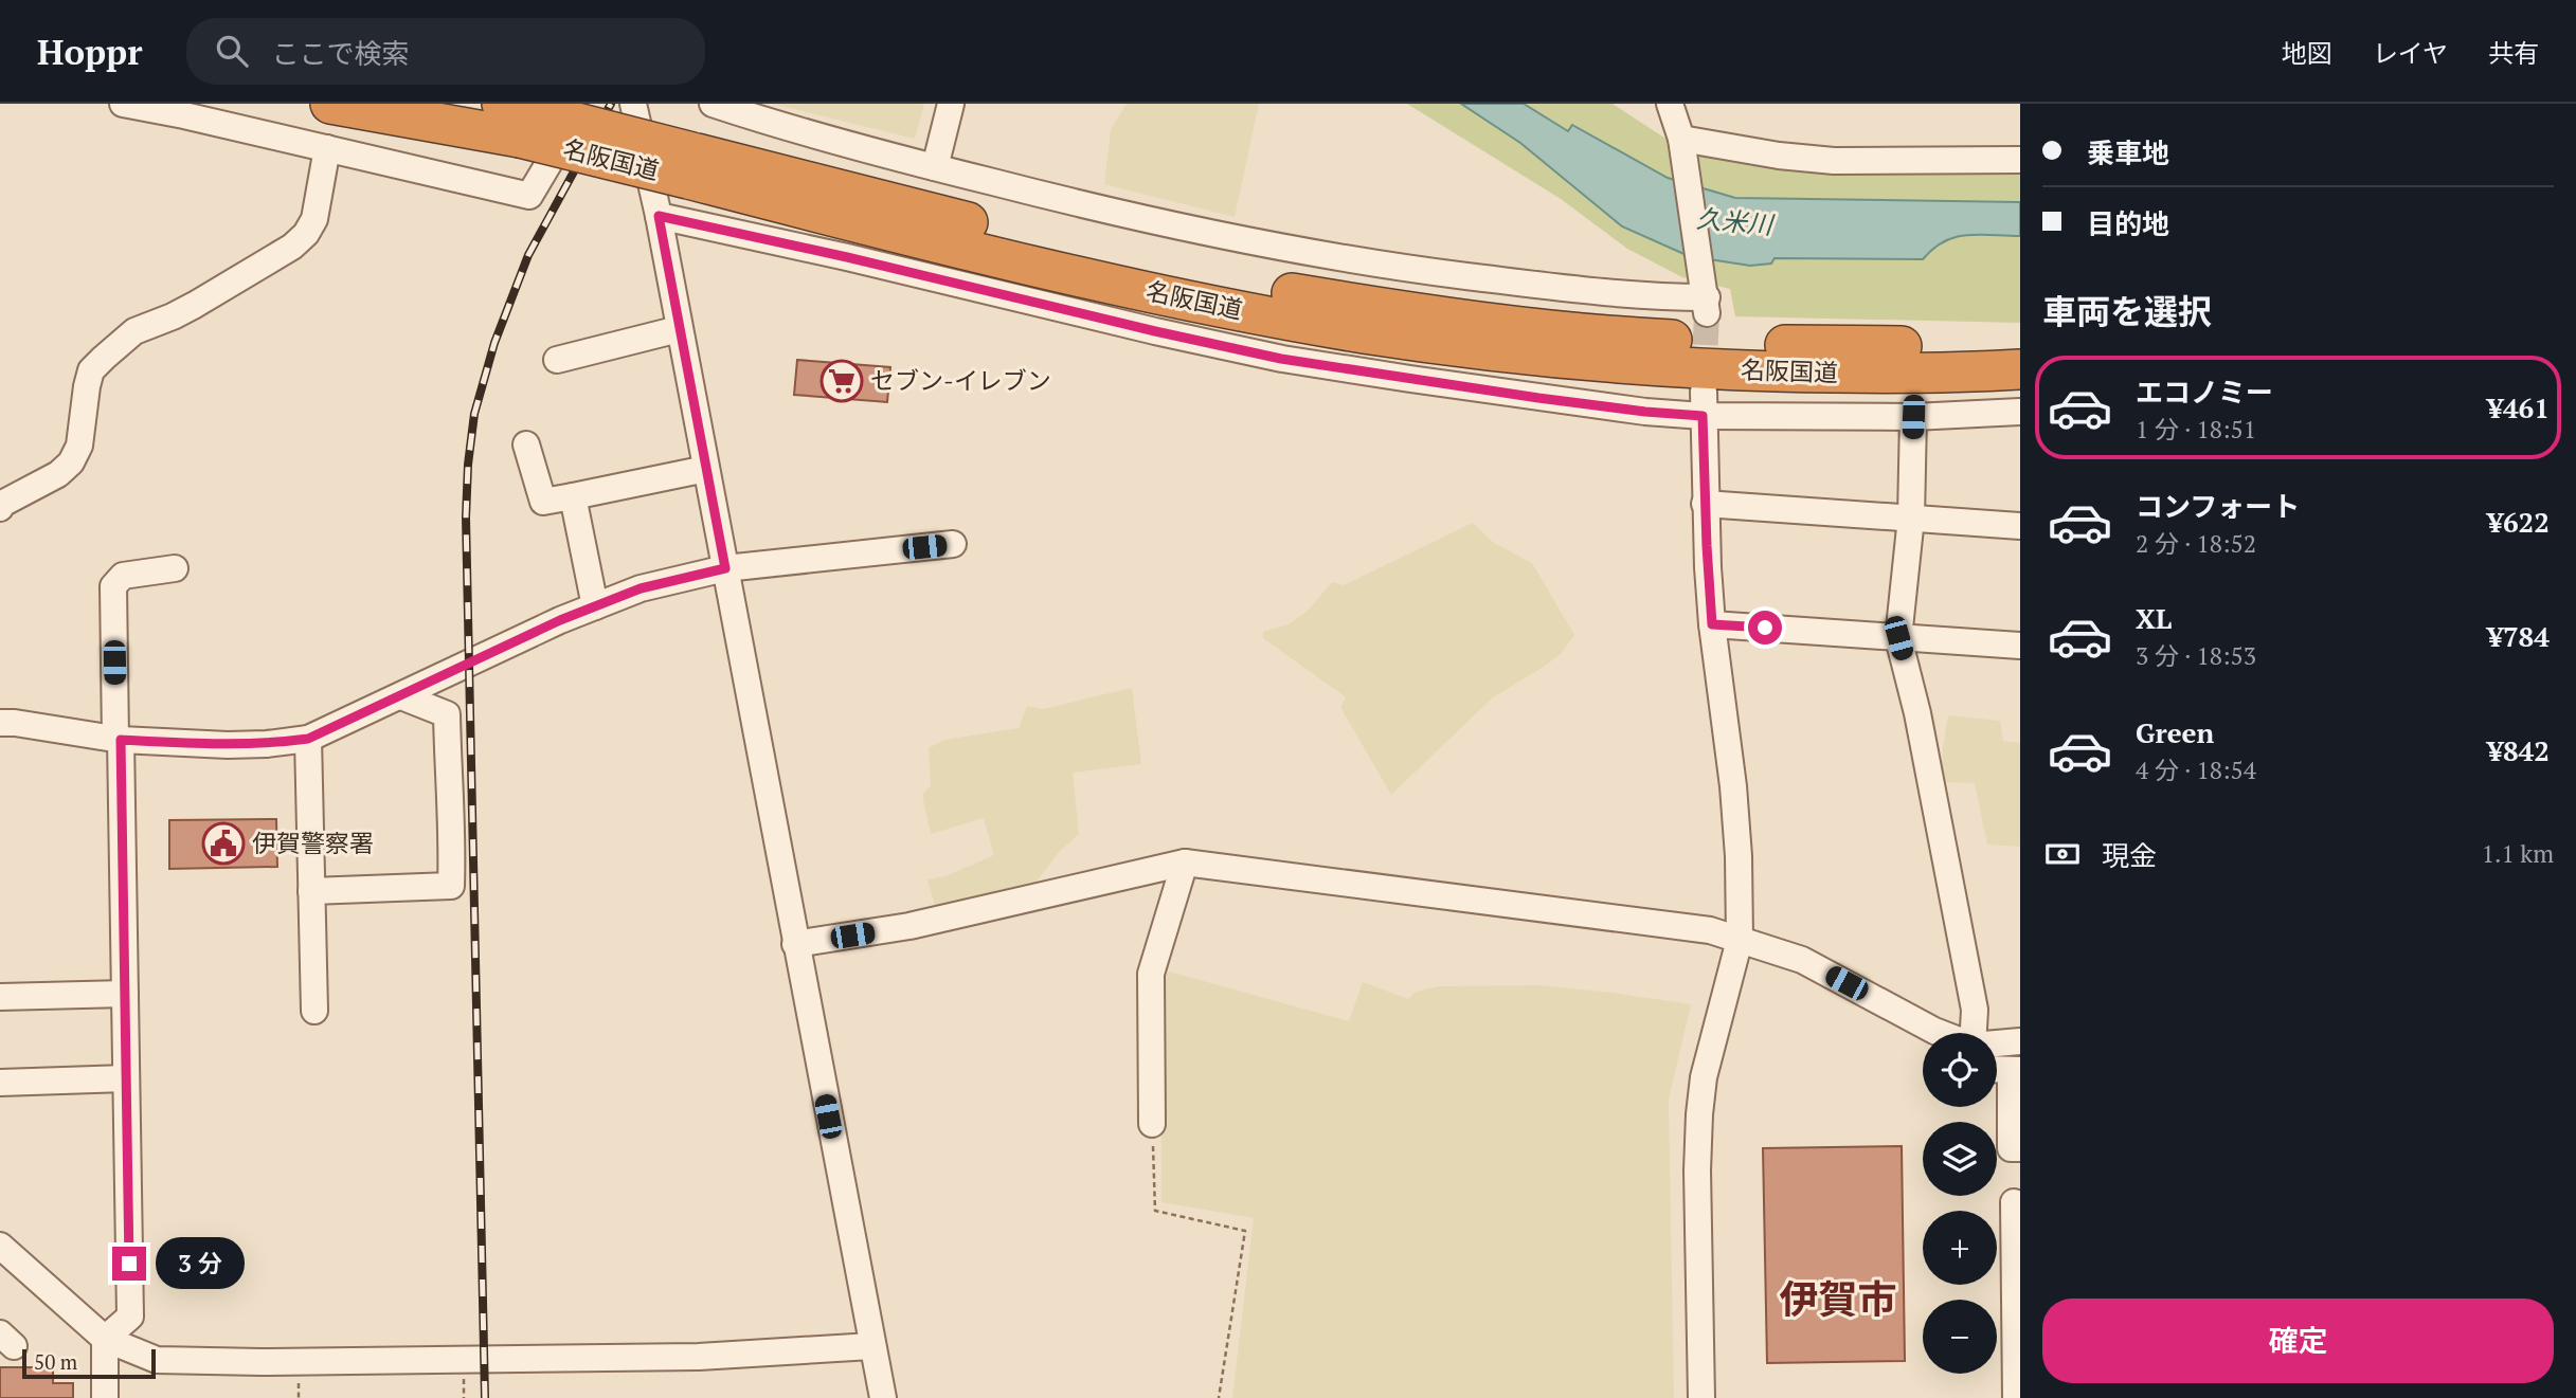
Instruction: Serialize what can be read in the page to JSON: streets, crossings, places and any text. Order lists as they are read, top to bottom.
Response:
{
  "streets": {
    "highway": ["名阪国道"]
  },
  "districts": ["伊賀市"],
  "water": ["久米川"],
  "places": {
    "supermarket": ["セブン-イレブン"],
    "public building": ["伊賀警察署"]
  },
  "scale_bar": "50 m",
  "page": {
    "header": "Hoppr",
    "search": "ここで検索",
    "nav": ["地図", "レイヤ", "共有"],
    "banner": ["乗車地", "目的地"],
    "heading": "車両を選択",
    "list": [
      {
        "name": "エコノミー",
        "note": "1 分 · 18:51",
        "value": "¥461"
      },
      {
        "name": "コンフォート",
        "note": "2 分 · 18:52",
        "value": "¥622"
      },
      {
        "name": "XL",
        "note": "3 分 · 18:53",
        "value": "¥784"
      },
      {
        "name": "Green",
        "note": "4 分 · 18:54",
        "value": "¥842"
      }
    ],
    "pay": ["現金", "1.1 km"],
    "map_buttons": ["+", "−"],
    "bubble": "3 分",
    "buttons": "確定",
    "scale": "50 m"
  }
}
